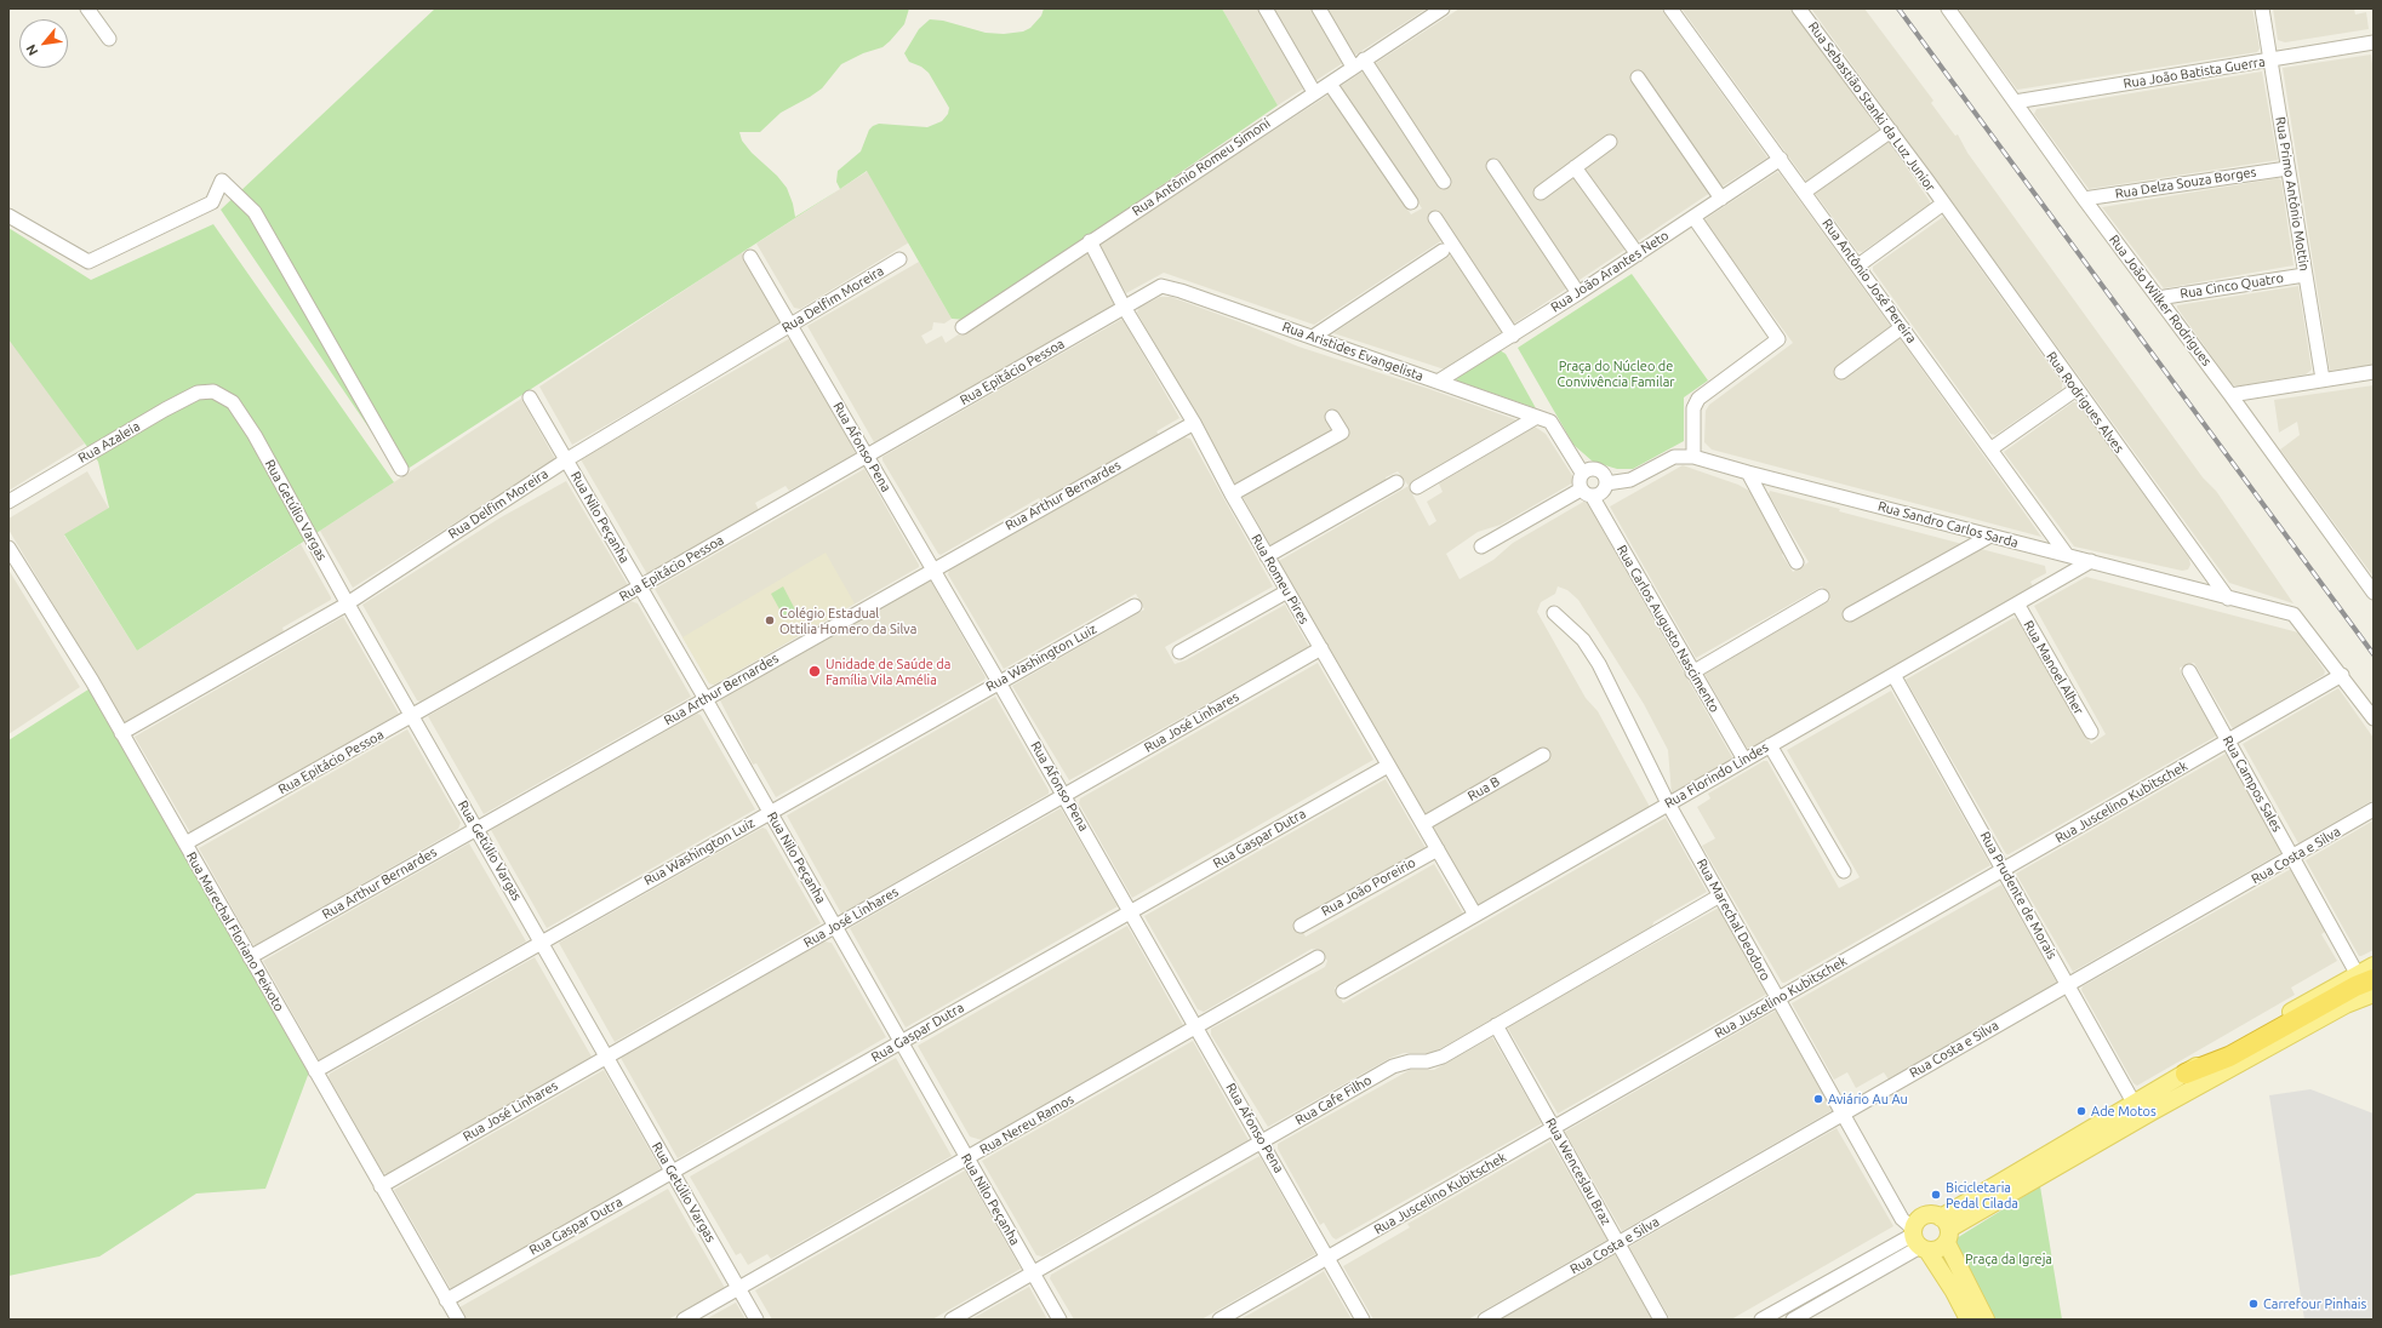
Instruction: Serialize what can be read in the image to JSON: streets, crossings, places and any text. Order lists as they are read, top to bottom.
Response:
{
  "streets": {
    "street": [
      "Rua João Batista Guerra",
      "Rua Sebastião Stanki da Luz Junior",
      "Rua Antônio Romeu Simoni",
      "Rua Delza Souza Borges",
      "Rua Primo Antônio Mottin",
      "Rua João Arantes Neto",
      "Rua Antônio José Pereira",
      "Rua Cinco Quatro",
      "Rua Delfim Moreira",
      "Rua João Wilker Rodrigues",
      "Rua Aristides Evangelista",
      "Rua Epitácio Pessoa",
      "Rua Rodrigues Alves",
      "Rua Azaleia",
      "Rua Afonso Pena",
      "Rua Arthur Bernardes",
      "Rua Getúlio Vargas",
      "Rua Nilo Peçanha",
      "Rua Sandro Carlos Sarda",
      "Rua Romeu Pires",
      "Rua Carlos Augusto Nascimento",
      "Rua Washington Luiz",
      "Rua Manoel Alher",
      "Rua José Linhares",
      "Rua Florindo Lindes",
      "Rua Campos Sales",
      "Rua B",
      "Rua Juscelino Kubitschek",
      "Rua Gaspar Dutra",
      "Rua Costa e Silva",
      "Rua João Poreirio",
      "Rua Prudente de Morais",
      "Rua Marechal Deodoro",
      "Rua Marechal Floriano Peixoto",
      "Rua Cafe Filho",
      "Rua Nereu Ramos",
      "Rua Wenceslau Braz"
    ]
  },
  "crossings": [
    ["Rua João Batista Guerra", "Rua Primo Antônio Mottin"],
    ["Rua João Batista Guerra", "Rua João Wilker Rodrigues"],
    ["Rua Sebastião Stanki da Luz Junior", "Rua Rodrigues Alves"],
    ["Rua Antônio Romeu Simoni", "Rua Romeu Pires"],
    ["Rua Delza Souza Borges", "Rua Primo Antônio Mottin"],
    ["Rua Delza Souza Borges", "Rua João Wilker Rodrigues"],
    ["Rua Primo Antônio Mottin", "Rua Cinco Quatro"],
    ["Rua João Arantes Neto", "Rua Antônio José Pereira"],
    ["Rua João Arantes Neto", "Rua Aristides Evangelista"],
    ["Rua Antônio José Pereira", "Rua Sandro Carlos Sarda"],
    ["Rua Cinco Quatro", "Rua João Wilker Rodrigues"],
    ["Rua Delfim Moreira", "Rua Afonso Pena"],
    ["Rua Delfim Moreira", "Rua Getúlio Vargas"],
    ["Rua Delfim Moreira", "Rua Nilo Peçanha"],
    ["Rua Delfim Moreira", "Rua Marechal Floriano Peixoto"],
    ["Rua Aristides Evangelista", "Rua Epitácio Pessoa"],
    ["Rua Aristides Evangelista", "Rua Sandro Carlos Sarda"],
    ["Rua Aristides Evangelista", "Rua Carlos Augusto Nascimento"],
    ["Rua Epitácio Pessoa", "Rua Afonso Pena"],
    ["Rua Epitácio Pessoa", "Rua Getúlio Vargas"],
    ["Rua Epitácio Pessoa", "Rua Nilo Peçanha"],
    ["Rua Epitácio Pessoa", "Rua Romeu Pires"],
    ["Rua Epitácio Pessoa", "Rua Marechal Floriano Peixoto"],
    ["Rua Rodrigues Alves", "Rua Sandro Carlos Sarda"],
    ["Rua Azaleia", "Rua Getúlio Vargas"],
    ["Rua Afonso Pena", "Rua Arthur Bernardes"],
    ["Rua Afonso Pena", "Rua Washington Luiz"],
    ["Rua Afonso Pena", "Rua José Linhares"],
    ["Rua Afonso Pena", "Rua Juscelino Kubitschek"],
    ["Rua Afonso Pena", "Rua Gaspar Dutra"],
    ["Rua Afonso Pena", "Rua Cafe Filho"],
    ["Rua Afonso Pena", "Rua Nereu Ramos"],
    ["Rua Arthur Bernardes", "Rua Getúlio Vargas"],
    ["Rua Arthur Bernardes", "Rua Nilo Peçanha"],
    ["Rua Arthur Bernardes", "Rua Romeu Pires"],
    ["Rua Arthur Bernardes", "Rua Marechal Floriano Peixoto"],
    ["Rua Getúlio Vargas", "Rua Washington Luiz"],
    ["Rua Getúlio Vargas", "Rua José Linhares"],
    ["Rua Getúlio Vargas", "Rua Gaspar Dutra"],
    ["Rua Getúlio Vargas", "Rua Nereu Ramos"],
    ["Rua Nilo Peçanha", "Rua Washington Luiz"],
    ["Rua Nilo Peçanha", "Rua José Linhares"],
    ["Rua Nilo Peçanha", "Rua Gaspar Dutra"],
    ["Rua Nilo Peçanha", "Rua Cafe Filho"],
    ["Rua Nilo Peçanha", "Rua Nereu Ramos"],
    ["Rua Sandro Carlos Sarda", "Rua Carlos Augusto Nascimento"],
    ["Rua Sandro Carlos Sarda", "Rua Florindo Lindes"],
    ["Rua Sandro Carlos Sarda", "Rua Juscelino Kubitschek"],
    ["Rua Romeu Pires", "Rua José Linhares"],
    ["Rua Romeu Pires", "Rua Florindo Lindes"],
    ["Rua Romeu Pires", "Rua B"],
    ["Rua Romeu Pires", "Rua Gaspar Dutra"],
    ["Rua Romeu Pires", "Rua João Poreirio"],
    ["Rua Carlos Augusto Nascimento", "Rua Florindo Lindes"],
    ["Rua Washington Luiz", "Rua Marechal Floriano Peixoto"],
    ["Rua Manoel Alher", "Rua Florindo Lindes"],
    ["Rua José Linhares", "Rua Marechal Floriano Peixoto"],
    ["Rua Florindo Lindes", "Rua Prudente de Morais"],
    ["Rua Florindo Lindes", "Rua Marechal Deodoro"],
    ["Rua Campos Sales", "Rua Juscelino Kubitschek"],
    ["Rua Campos Sales", "Rua Costa e Silva"],
    ["Rua Juscelino Kubitschek", "Rua Prudente de Morais"],
    ["Rua Juscelino Kubitschek", "Rua Marechal Deodoro"],
    ["Rua Juscelino Kubitschek", "Rua Wenceslau Braz"],
    ["Rua Gaspar Dutra", "Rua Marechal Floriano Peixoto"],
    ["Rua Costa e Silva", "Rua Prudente de Morais"],
    ["Rua Costa e Silva", "Rua Marechal Deodoro"],
    ["Rua Costa e Silva", "Rua Wenceslau Braz"],
    ["Rua Marechal Deodoro", "Rua Cafe Filho"],
    ["Rua Cafe Filho", "Rua Wenceslau Braz"]
  ],
  "parks": ["Praça do Núcleo de Convivência Familar", "Praça da Igreja"],
  "places": [
    "Colégio Estadual Ottilia Homero da Silva",
    "Unidade de Saúde da Família Vila Amélia",
    "Aviário Au Au",
    "Ade Motos",
    "Bicicletaria Pedal Cilada",
    "Carrefour Pinhais"
  ],
  "north": "bottom left"
}
